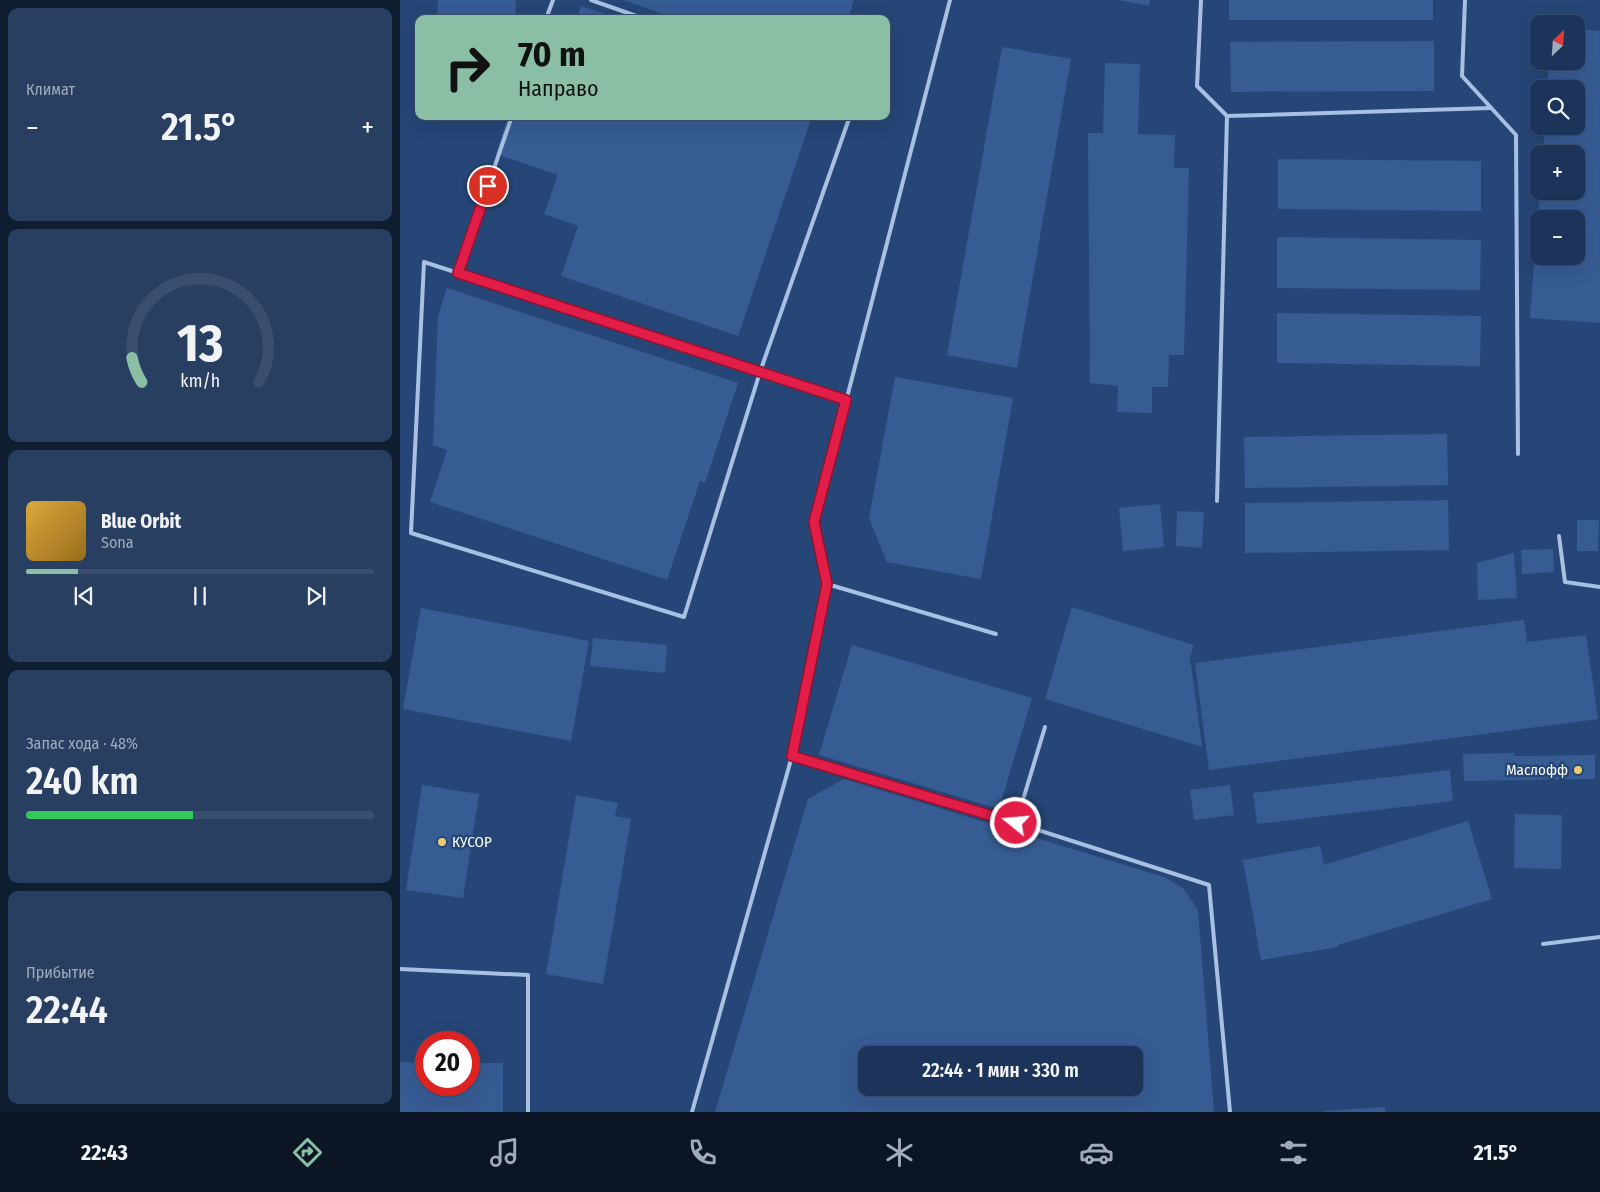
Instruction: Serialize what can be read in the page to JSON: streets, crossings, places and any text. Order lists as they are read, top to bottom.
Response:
{
  "places": ["Маслофф", "КУСОР"],
  "north": "top right",
  "page": {
    "tile": [
      "Климат",
      ["Запас хода · 48%", "240 km"],
      ["Прибытие", "22:44"]
    ],
    "map_buttons": ["+", "−"],
    "turn": ["70 m", "Направо"],
    "heat": ["−", "21.5°", "+"],
    "song": ["Blue Orbit", "Sona"],
    "limit": "20",
    "trip": "22:44 · 1 мин · 330 m",
    "tabs": ["22:43", "21.5°"],
    "gauge": ["13", "km/h"]
  }
}
